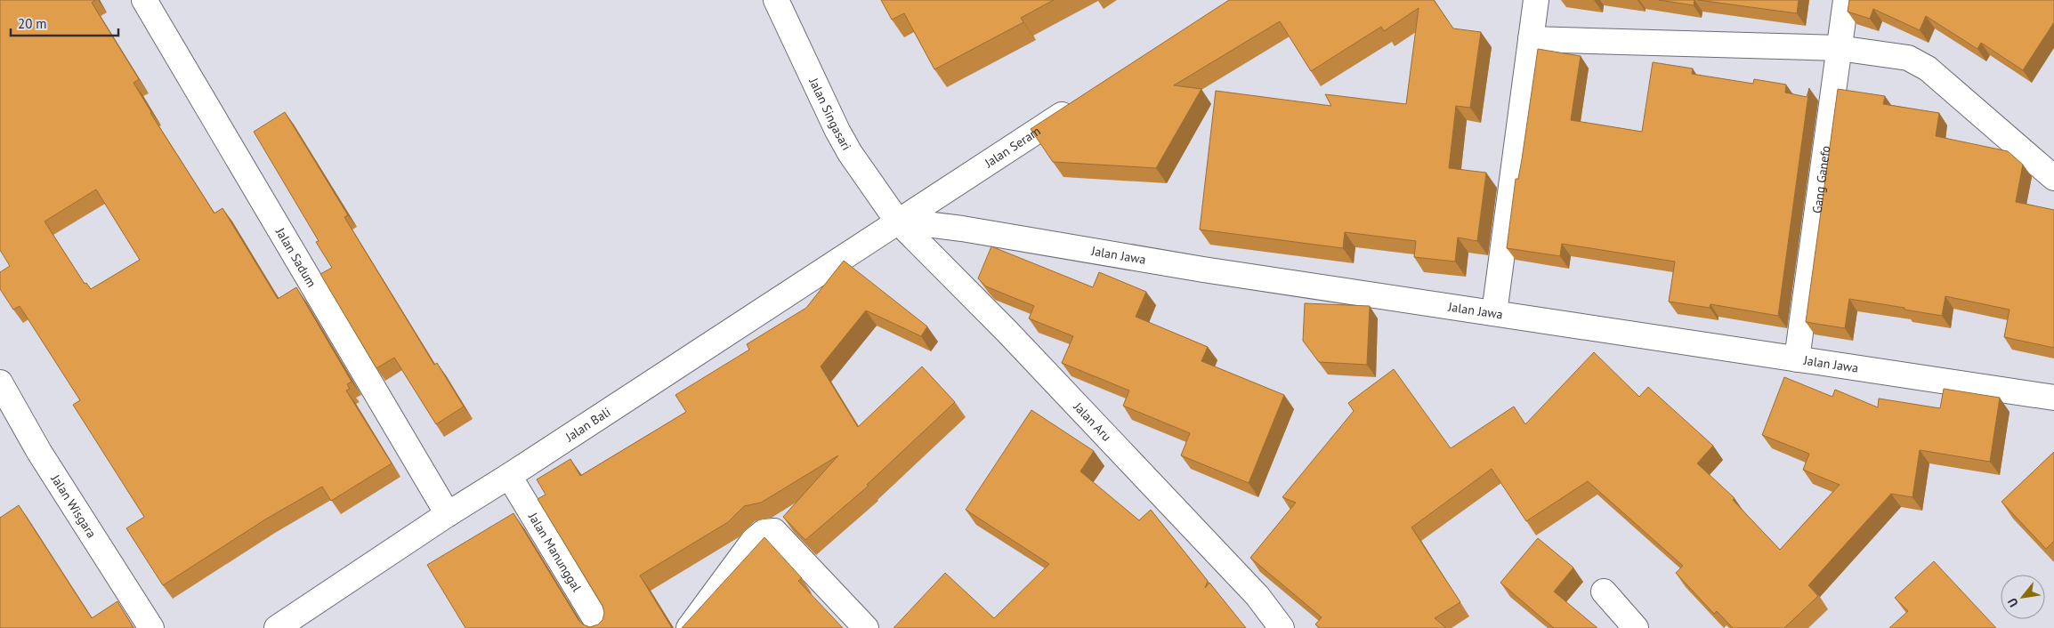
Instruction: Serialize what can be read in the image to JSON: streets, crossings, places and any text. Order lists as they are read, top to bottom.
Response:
{
  "streets": {
    "street": [
      "Jalan Singasari",
      "Jalan Seram",
      "Gang Ganefo",
      "Jalan Jawa",
      "Jalan Sadum",
      "Jalan Aru",
      "Jalan Bali",
      "Jalan Wisgara",
      "Jalan Manunggal"
    ]
  },
  "crossings": [
    ["Jalan Singasari", "Jalan Seram"],
    ["Jalan Singasari", "Jalan Jawa"],
    ["Jalan Singasari", "Jalan Aru"],
    ["Jalan Singasari", "Jalan Bali"],
    ["Jalan Seram", "Jalan Jawa"],
    ["Jalan Seram", "Jalan Aru"],
    ["Jalan Seram", "Jalan Bali"],
    ["Gang Ganefo", "Jalan Jawa"],
    ["Jalan Jawa", "Jalan Aru"],
    ["Jalan Jawa", "Jalan Bali"],
    ["Jalan Sadum", "Jalan Bali"],
    ["Jalan Aru", "Jalan Bali"],
    ["Jalan Bali", "Jalan Manunggal"]
  ],
  "scale_bar": "20 m",
  "north": "bottom left"
}
